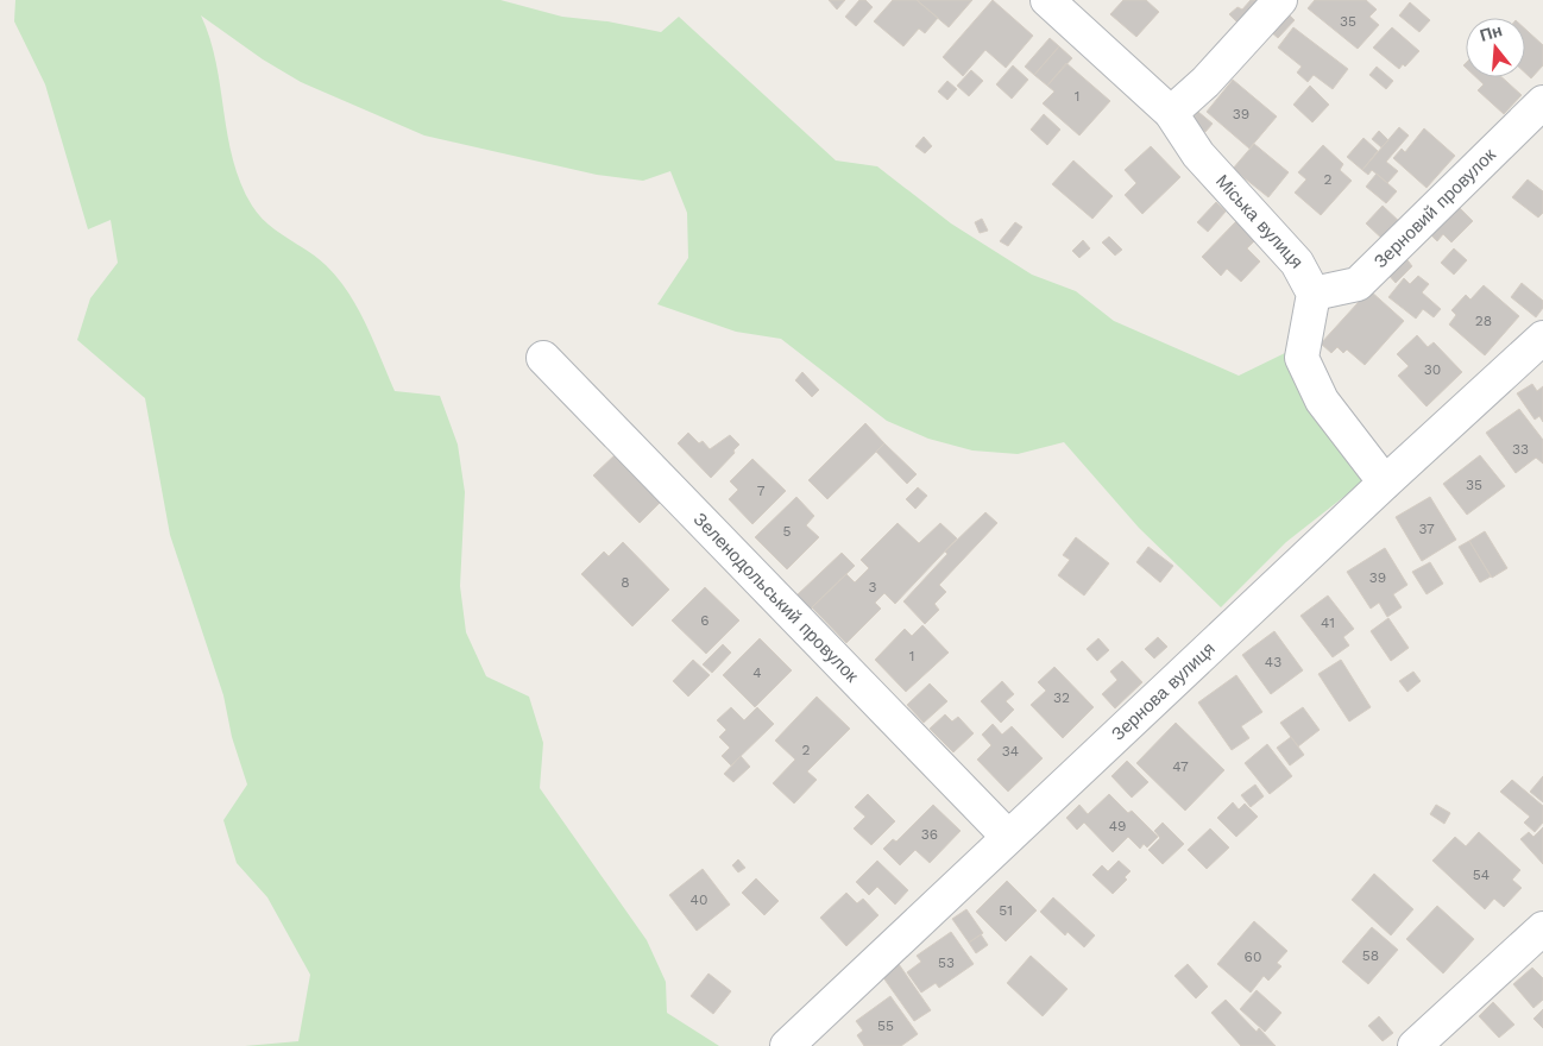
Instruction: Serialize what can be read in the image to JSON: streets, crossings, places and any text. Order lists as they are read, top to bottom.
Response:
{
  "streets": {
    "street": [
      "Зерновий провулок",
      "Міська вулиця",
      "Зеленодольський провулок",
      "Зернова вулиця"
    ]
  },
  "crossings": [
    ["Зерновий провулок", "Міська вулиця"],
    ["Зеленодольський провулок", "Зернова вулиця"]
  ],
  "house_numbers": [
    "35",
    "1",
    "39",
    "2",
    "28",
    "30",
    "33",
    "35",
    "7",
    "37",
    "5",
    "39",
    "8",
    "3",
    "6",
    "41",
    "1",
    "43",
    "4",
    "32",
    "2",
    "34",
    "47",
    "49",
    "36",
    "54",
    "40",
    "51",
    "58",
    "60",
    "53",
    "55"
  ],
  "north": "top"
}
